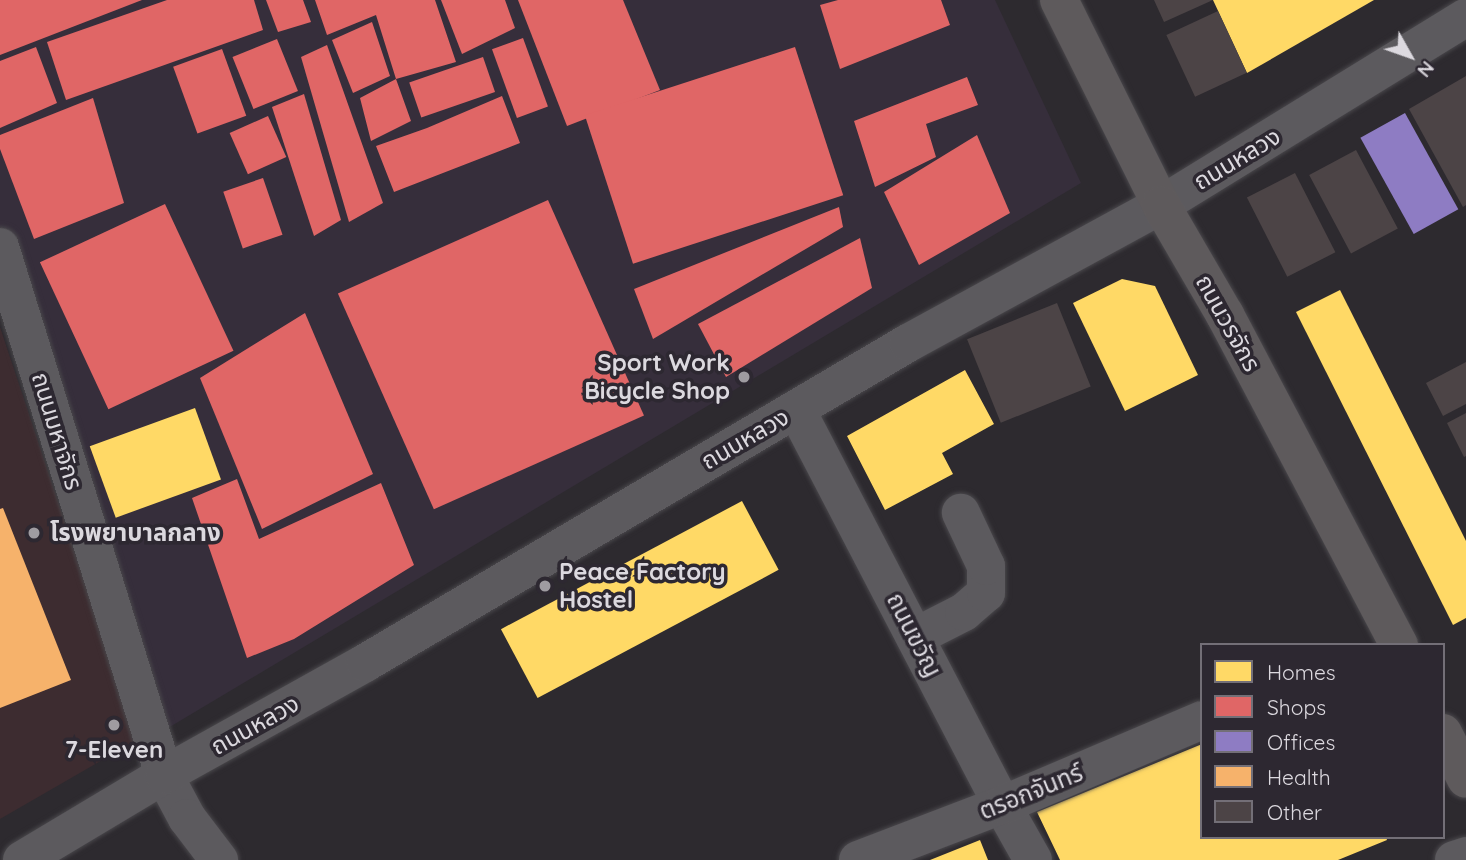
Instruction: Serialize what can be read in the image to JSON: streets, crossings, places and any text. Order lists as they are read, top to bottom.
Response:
{
  "streets": {
    "main road": ["ถนนวรจักร"],
    "street": [
      "ถนนหลวง",
      "ถนนมหาจักร",
      "ถนนขวัญ",
      "ตรอกจันทร์"
    ]
  },
  "crossings": [
    ["ถนนหลวง", "ถนนวรจักร"],
    ["ถนนหลวง", "ถนนมหาจักร"],
    ["ถนนหลวง", "ถนนขวัญ"],
    ["ถนนขวัญ", "ตรอกจันทร์"]
  ],
  "places": [
    "Sport Work Bicycle Shop",
    "โรงพยาบาลกลาง",
    "Peace Factory Hostel",
    "7-Eleven"
  ],
  "legend": [
    "Homes",
    "Shops",
    "Offices",
    "Health",
    "Other"
  ],
  "north": "bottom right"
}
